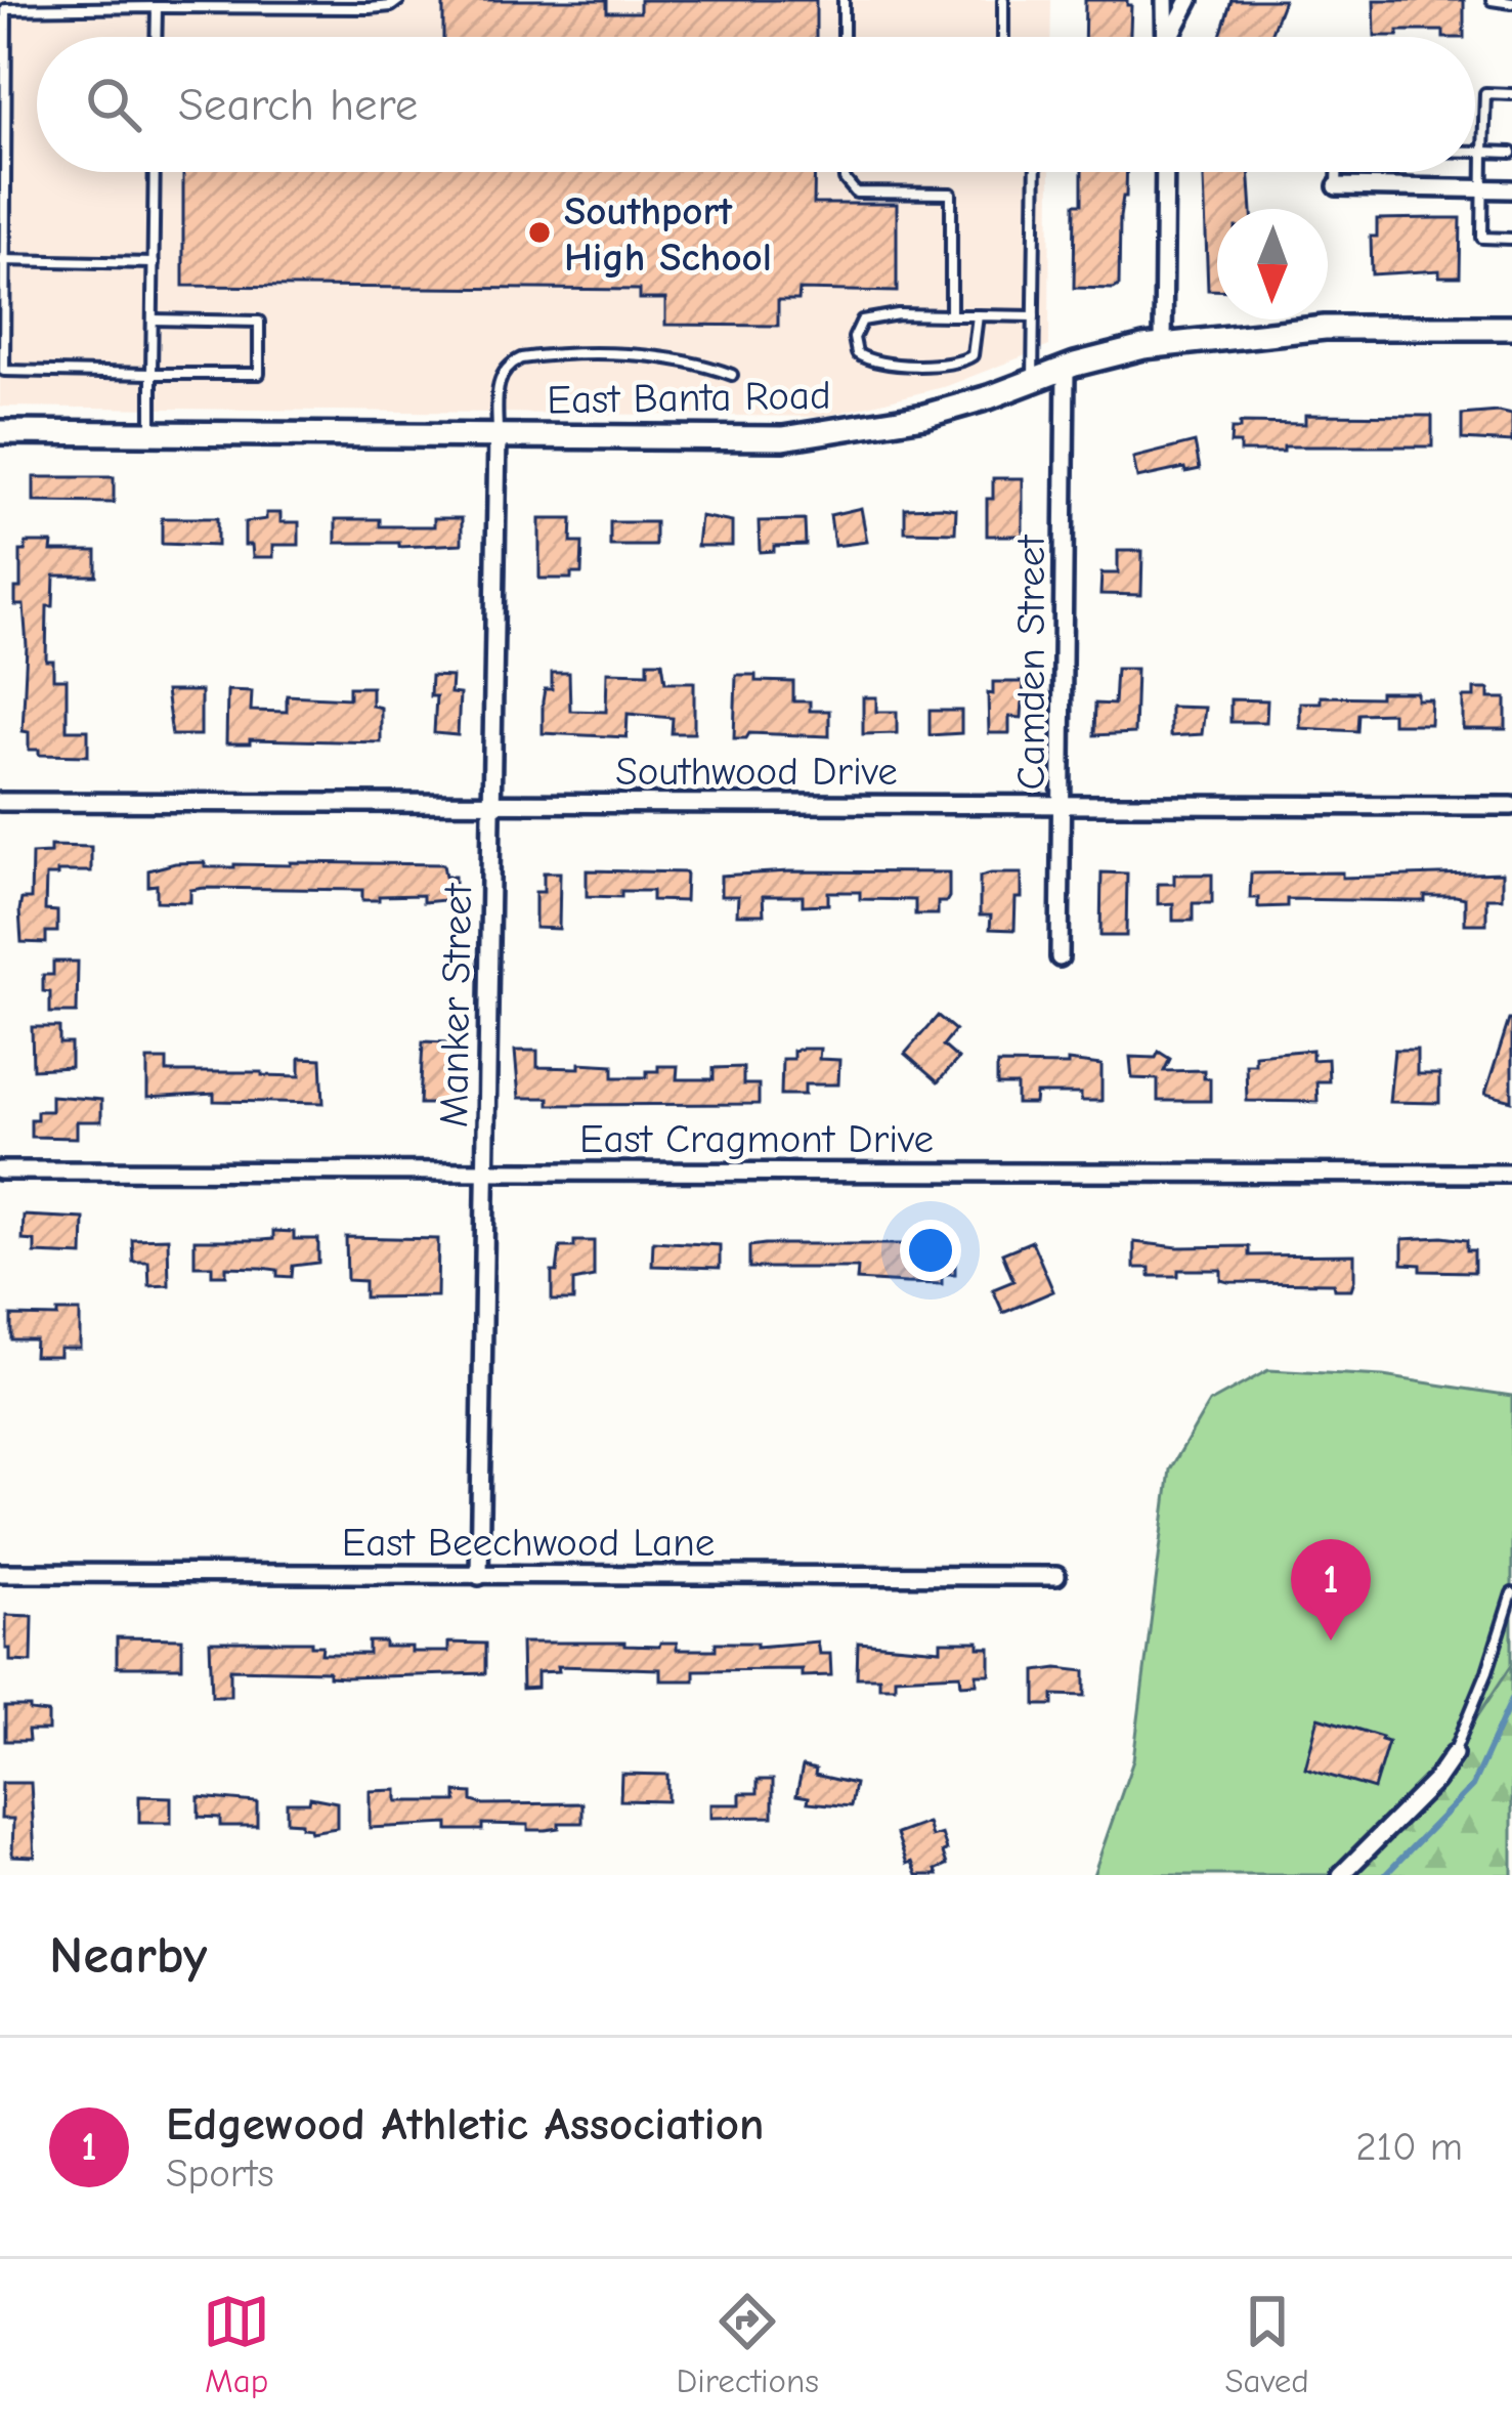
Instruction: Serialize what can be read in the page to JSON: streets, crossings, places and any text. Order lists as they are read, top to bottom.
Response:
{
  "streets": {
    "street": [
      "East Banta Road",
      "Camden Street",
      "Southwood Drive",
      "Manker Street",
      "East Cragmont Drive",
      "East Beechwood Lane"
    ]
  },
  "crossings": [
    ["East Banta Road", "Camden Street"],
    ["East Banta Road", "Manker Street"],
    ["Camden Street", "Southwood Drive"],
    ["Southwood Drive", "Manker Street"],
    ["Manker Street", "East Cragmont Drive"],
    ["Manker Street", "East Beechwood Lane"]
  ],
  "places": ["Southport High School"],
  "north": "bottom",
  "page": {
    "search": "Search here",
    "pins": "1",
    "heading": "Nearby",
    "list": [
      {
        "mark": "1",
        "name": "Edgewood Athletic Association",
        "note": "Sports",
        "value": "210 m"
      }
    ],
    "nav": ["Map", "Directions", "Saved"]
  }
}
